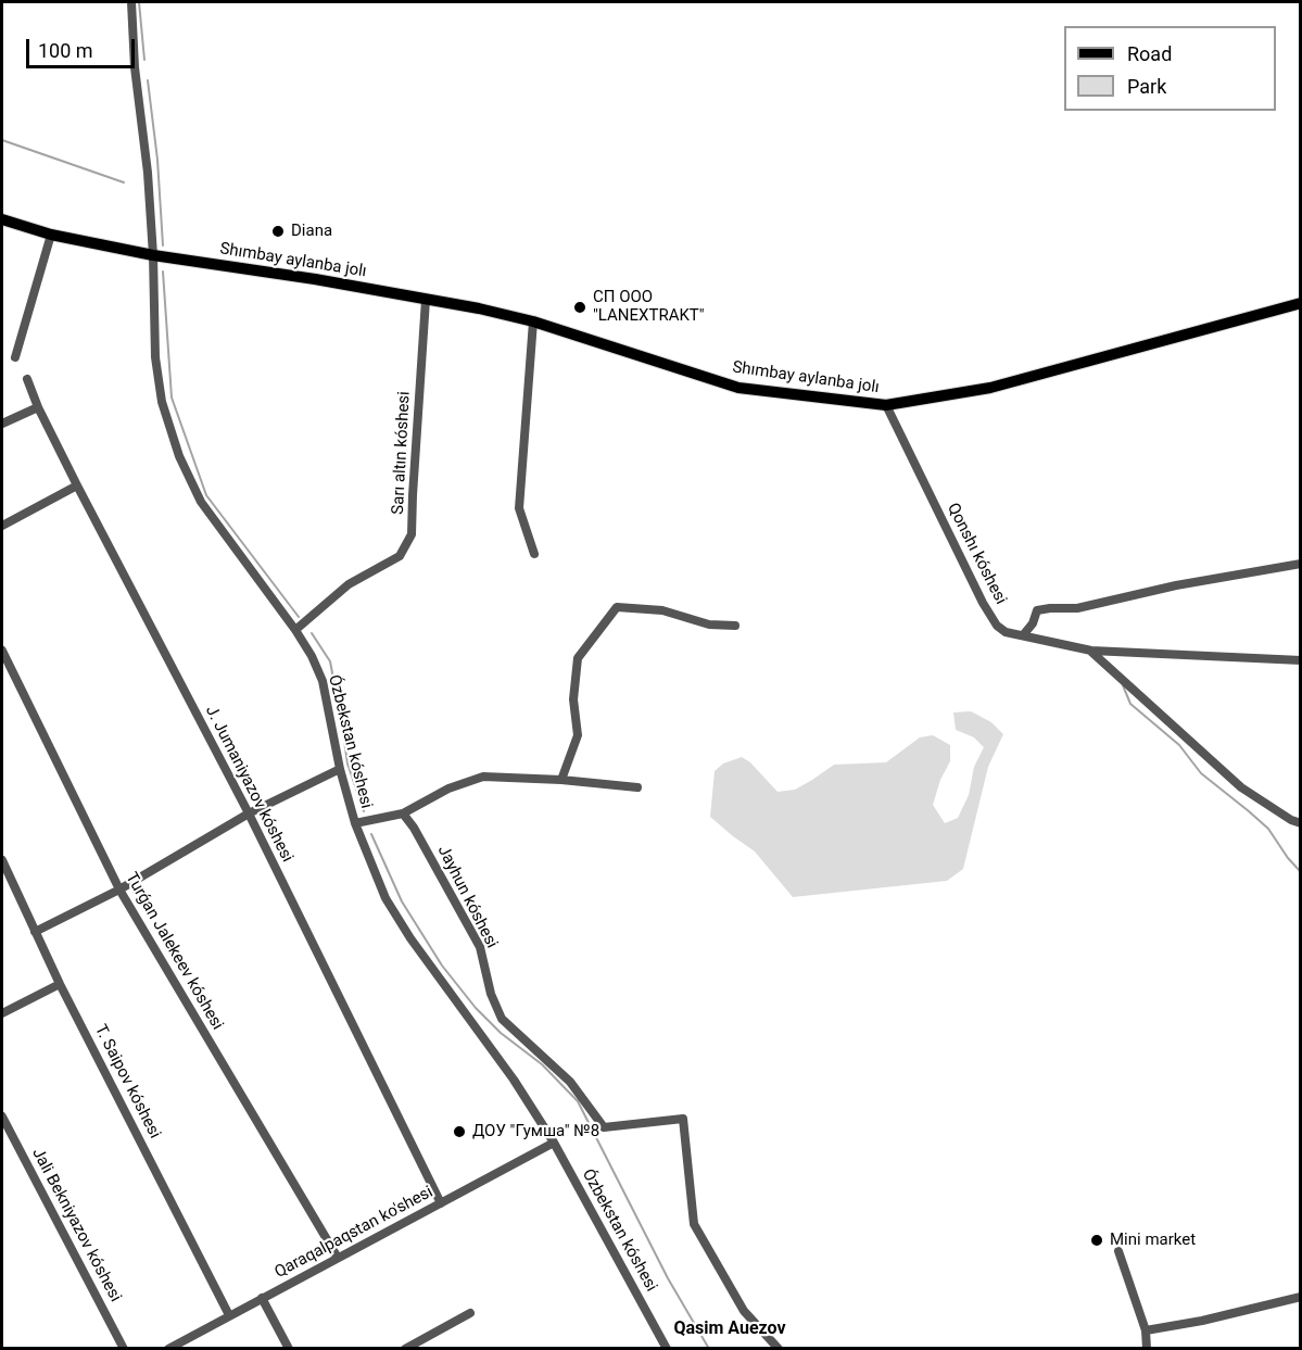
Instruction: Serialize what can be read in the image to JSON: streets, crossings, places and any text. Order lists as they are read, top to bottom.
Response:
{
  "streets": {
    "main road": ["Shımbay aylanba jolı"],
    "street": [
      "Sarı altın kóshesi",
      "Qonshı kóshesi",
      "Ózbekstan kóshesi",
      "J. Jumaniyazov kóshesi",
      "Jayhun kóshesi",
      "Turǵan Jalekeev kóshesi",
      "T. Saipov kóshesi",
      "Jali Bekniyazov kóshesi",
      "Qaraqalpaqstan ko'shesi"
    ]
  },
  "crossings": [
    ["Shımbay aylanba jolı", "Sarı altın kóshesi"],
    ["Shımbay aylanba jolı", "Qonshı kóshesi"],
    ["Shımbay aylanba jolı", "Ózbekstan kóshesi"],
    ["Sarı altın kóshesi", "Ózbekstan kóshesi"],
    ["Ózbekstan kóshesi", "Qaraqalpaqstan ko'shesi"],
    ["J. Jumaniyazov kóshesi", "Qaraqalpaqstan ko'shesi"],
    ["Turǵan Jalekeev kóshesi", "Qaraqalpaqstan ko'shesi"],
    ["T. Saipov kóshesi", "Qaraqalpaqstan ko'shesi"]
  ],
  "districts": ["Qasim Auezov"],
  "places": [
    "Diana",
    "СП ООО \"LANEXTRAKT\"",
    "ДОУ \"Гумша\" №8",
    "Mini market"
  ],
  "legend": ["Road", "Park"],
  "scale_bar": "100 m"
}
